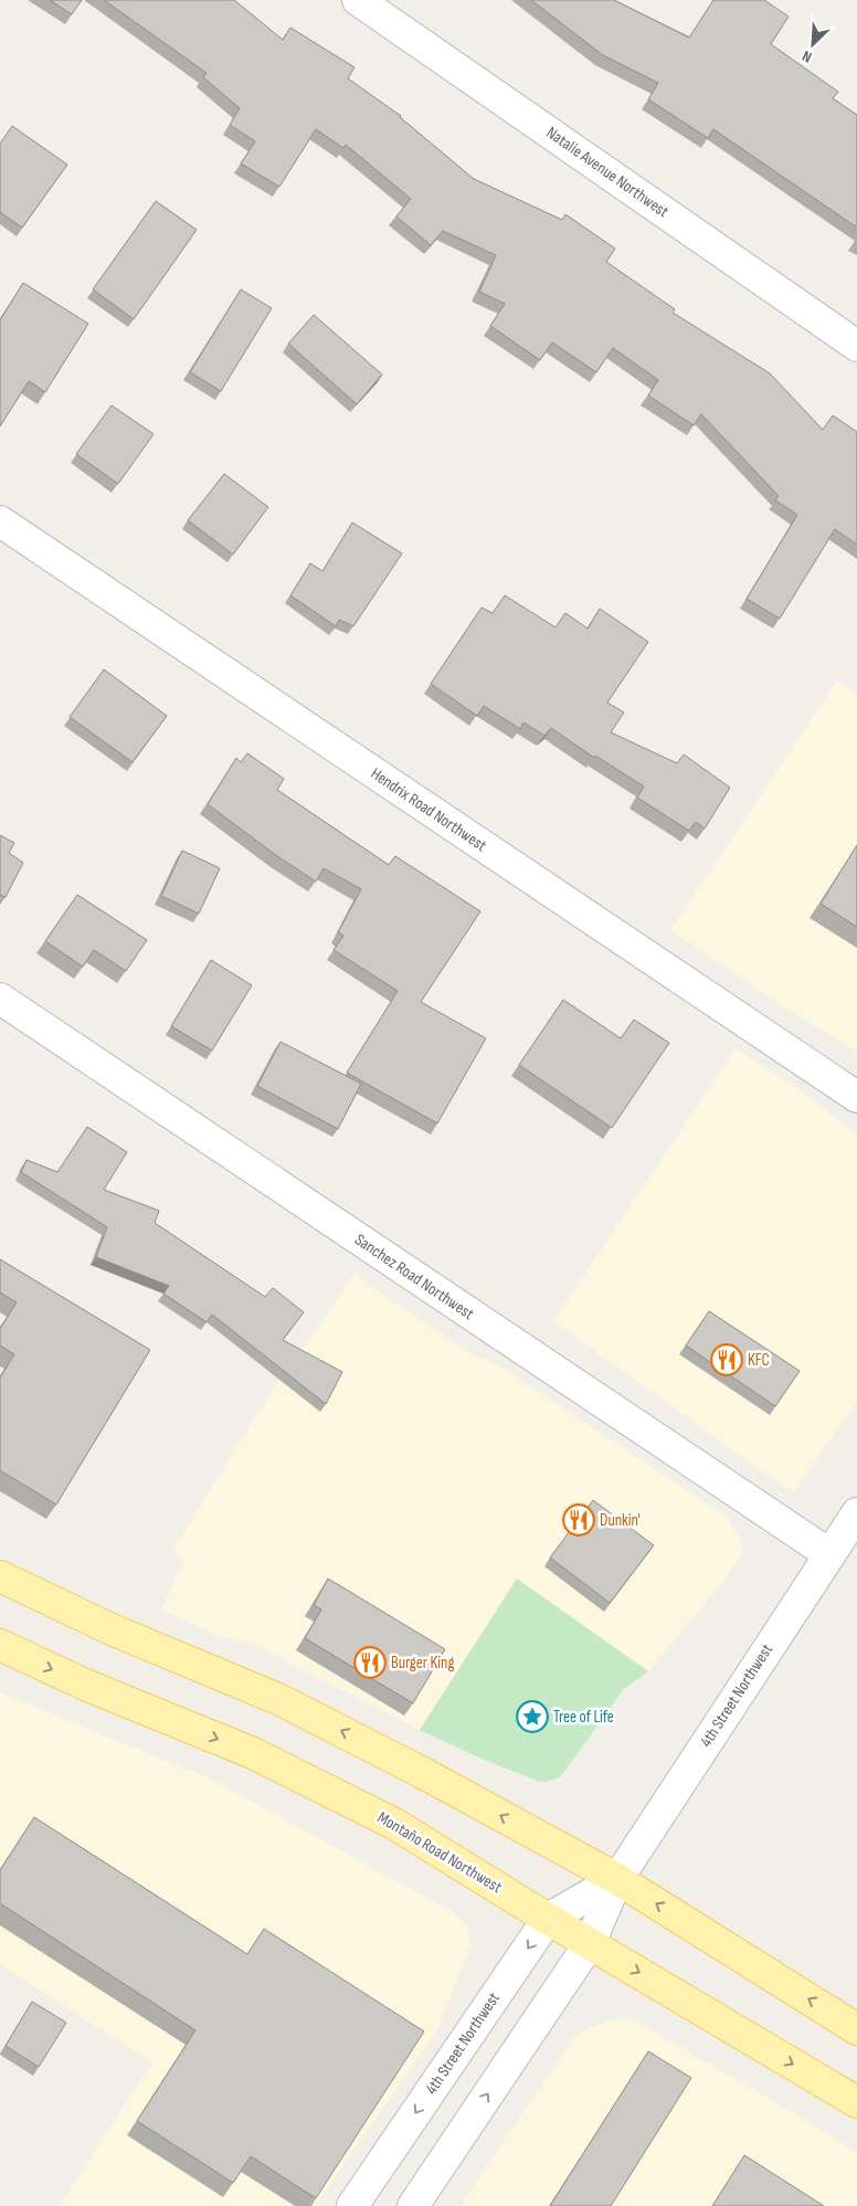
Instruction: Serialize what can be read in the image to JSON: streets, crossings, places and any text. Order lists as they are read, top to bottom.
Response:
{
  "streets": {
    "main road": ["Montaño Road Northwest"],
    "street": [
      "Natalie Avenue Northwest",
      "Hendrix Road Northwest",
      "Sanchez Road Northwest",
      "4th Street Northwest"
    ]
  },
  "crossings": [
    ["Sanchez Road Northwest", "4th Street Northwest"],
    ["4th Street Northwest", "Montaño Road Northwest"]
  ],
  "places": {
    "restaurant": ["KFC", "Dunkin'", "Burger King"],
    "place": ["Tree of Life"]
  },
  "north": "bottom left"
}
